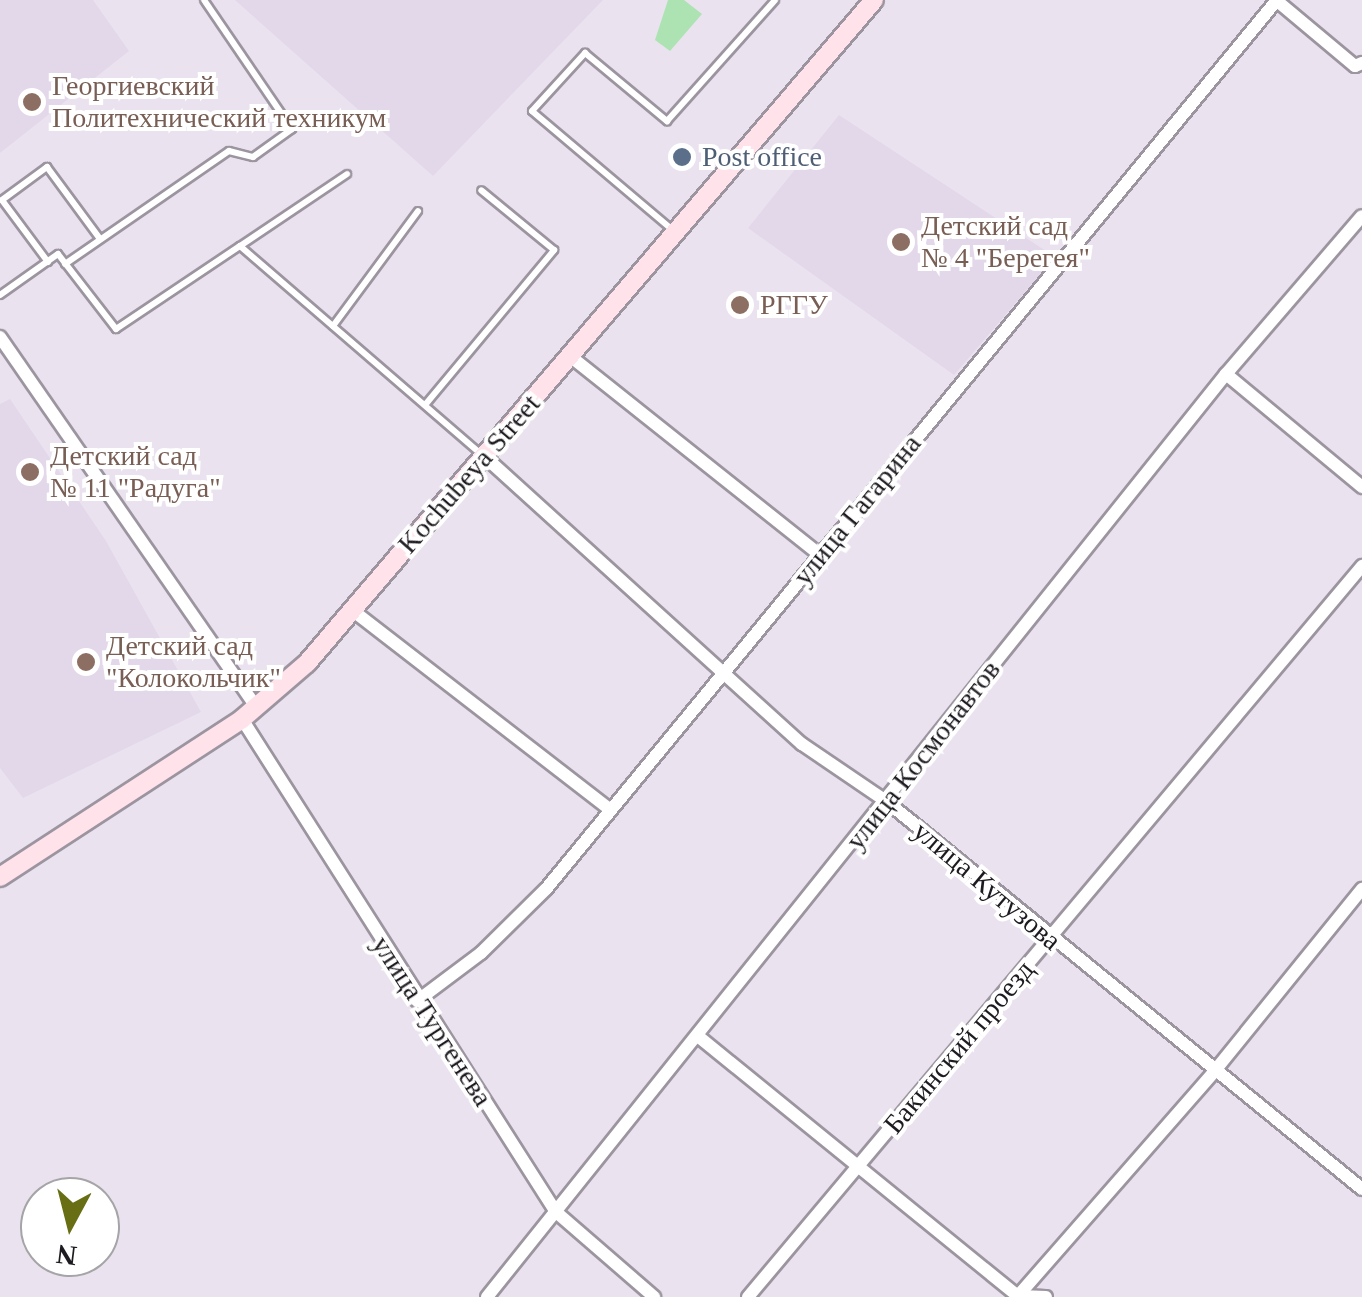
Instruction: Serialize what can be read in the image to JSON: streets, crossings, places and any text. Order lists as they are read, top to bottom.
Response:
{
  "streets": {
    "main road": ["Kochubeya Street"],
    "street": [
      "улица Гагарина",
      "улица Космонавтов",
      "улица Кутузова",
      "улица Тургенева",
      "Бакинский проезд"
    ]
  },
  "crossings": [
    ["Kochubeya Street", "улица Кутузова"],
    ["Kochubeya Street", "улица Тургенева"],
    ["улица Гагарина", "улица Кутузова"],
    ["улица Гагарина", "улица Тургенева"],
    ["улица Космонавтов", "улица Кутузова"],
    ["улица Космонавтов", "улица Тургенева"],
    ["улица Кутузова", "Бакинский проезд"]
  ],
  "places": [
    "Георгиевский Политехнический техникум",
    "Post office",
    "Детский сад № 4 \"Берегея\"",
    "РГГУ",
    "Детский сад № 11 \"Радуга\"",
    "Детский сад \"Колокольчик\""
  ],
  "north": "bottom"
}
